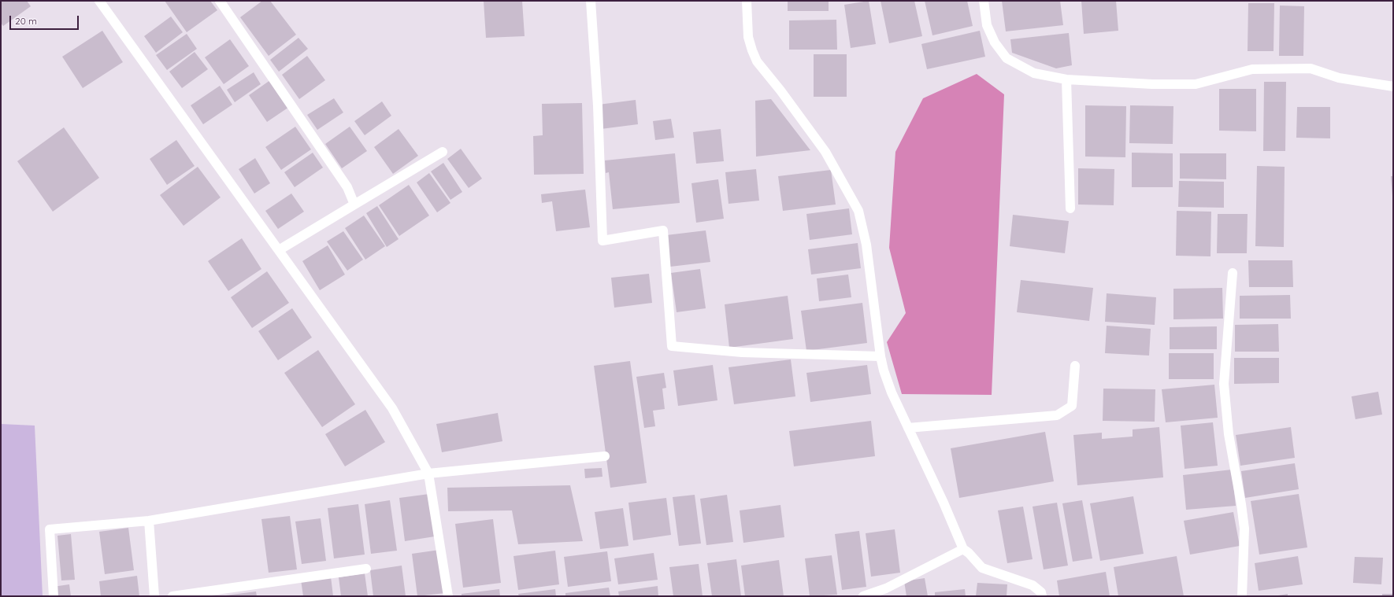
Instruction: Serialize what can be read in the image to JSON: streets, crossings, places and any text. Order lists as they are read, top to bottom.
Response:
{
  "scale_bar": "20 m"
}
